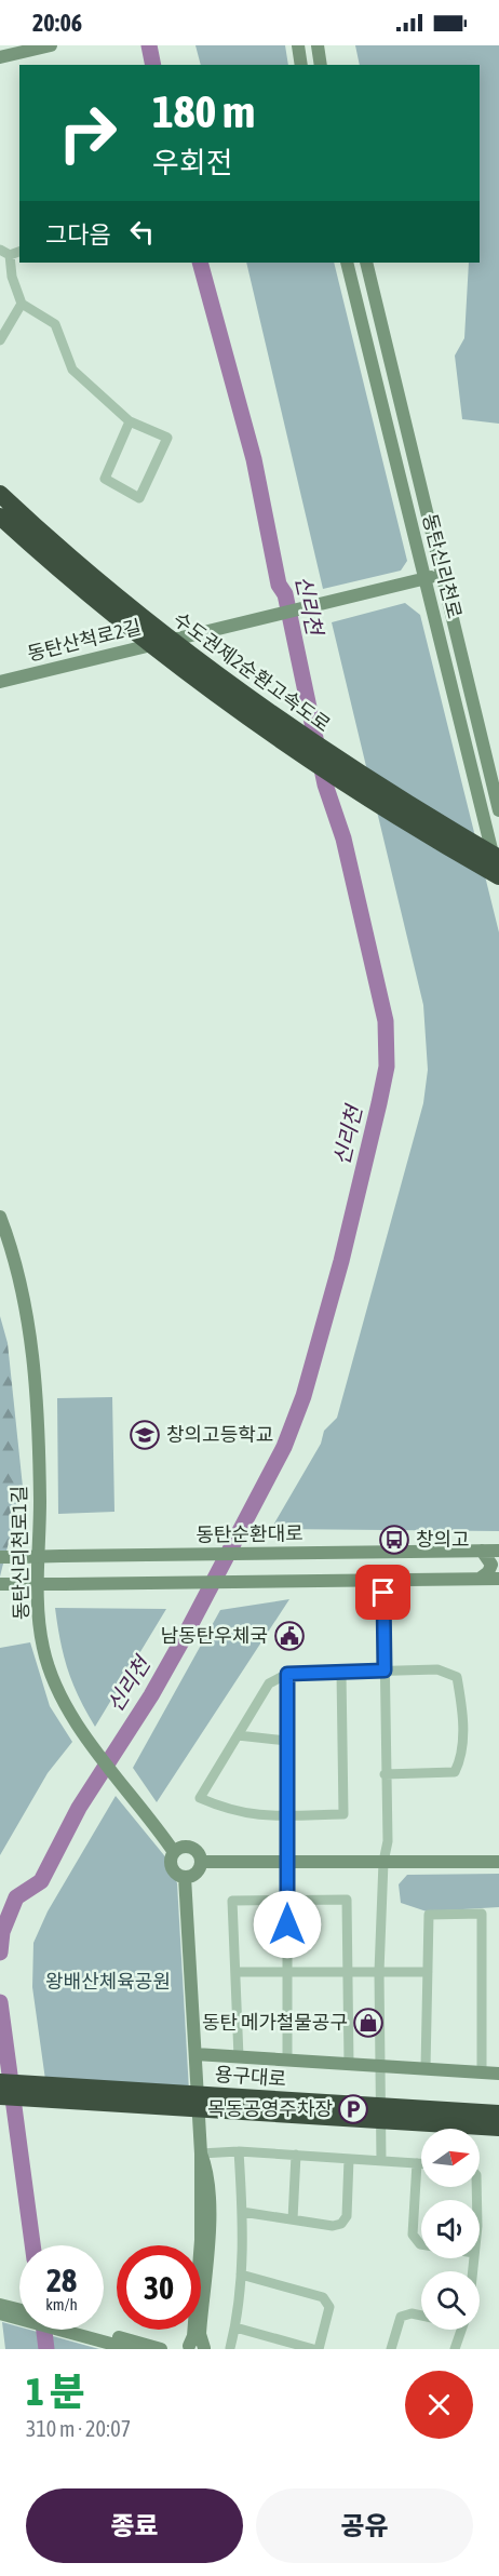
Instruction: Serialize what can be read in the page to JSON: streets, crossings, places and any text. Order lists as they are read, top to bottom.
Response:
{
  "streets": {
    "highway": ["수도권제2순환고속도로", "용구대로"],
    "street": [
      "동탄신리천로",
      "동탄산척로2길",
      "동탄순환대로",
      "동탄신리천로1길"
    ]
  },
  "crossings": [
    ["동탄신리천로", "동탄산척로2길"],
    ["동탄신리천로", "수도권제2순환고속도로"]
  ],
  "water": ["신리천"],
  "parks": ["왕배산체육공원"],
  "places": {
    "school or university": ["창의고등학교"],
    "bus stop": ["창의고"],
    "public building": ["남동탄우체국"],
    "shop": ["동탄 메가철물공구"],
    "parking": ["목동공영주차장"]
  },
  "north": "right",
  "page": {
    "status": "20:06",
    "turn": ["180 m", "우회전"],
    "then": "그다음",
    "speed": "28 km/h",
    "limit": "30",
    "heading": ["1 분", "310 m · 20:07"],
    "buttons": ["종료", "공유"]
  }
}
